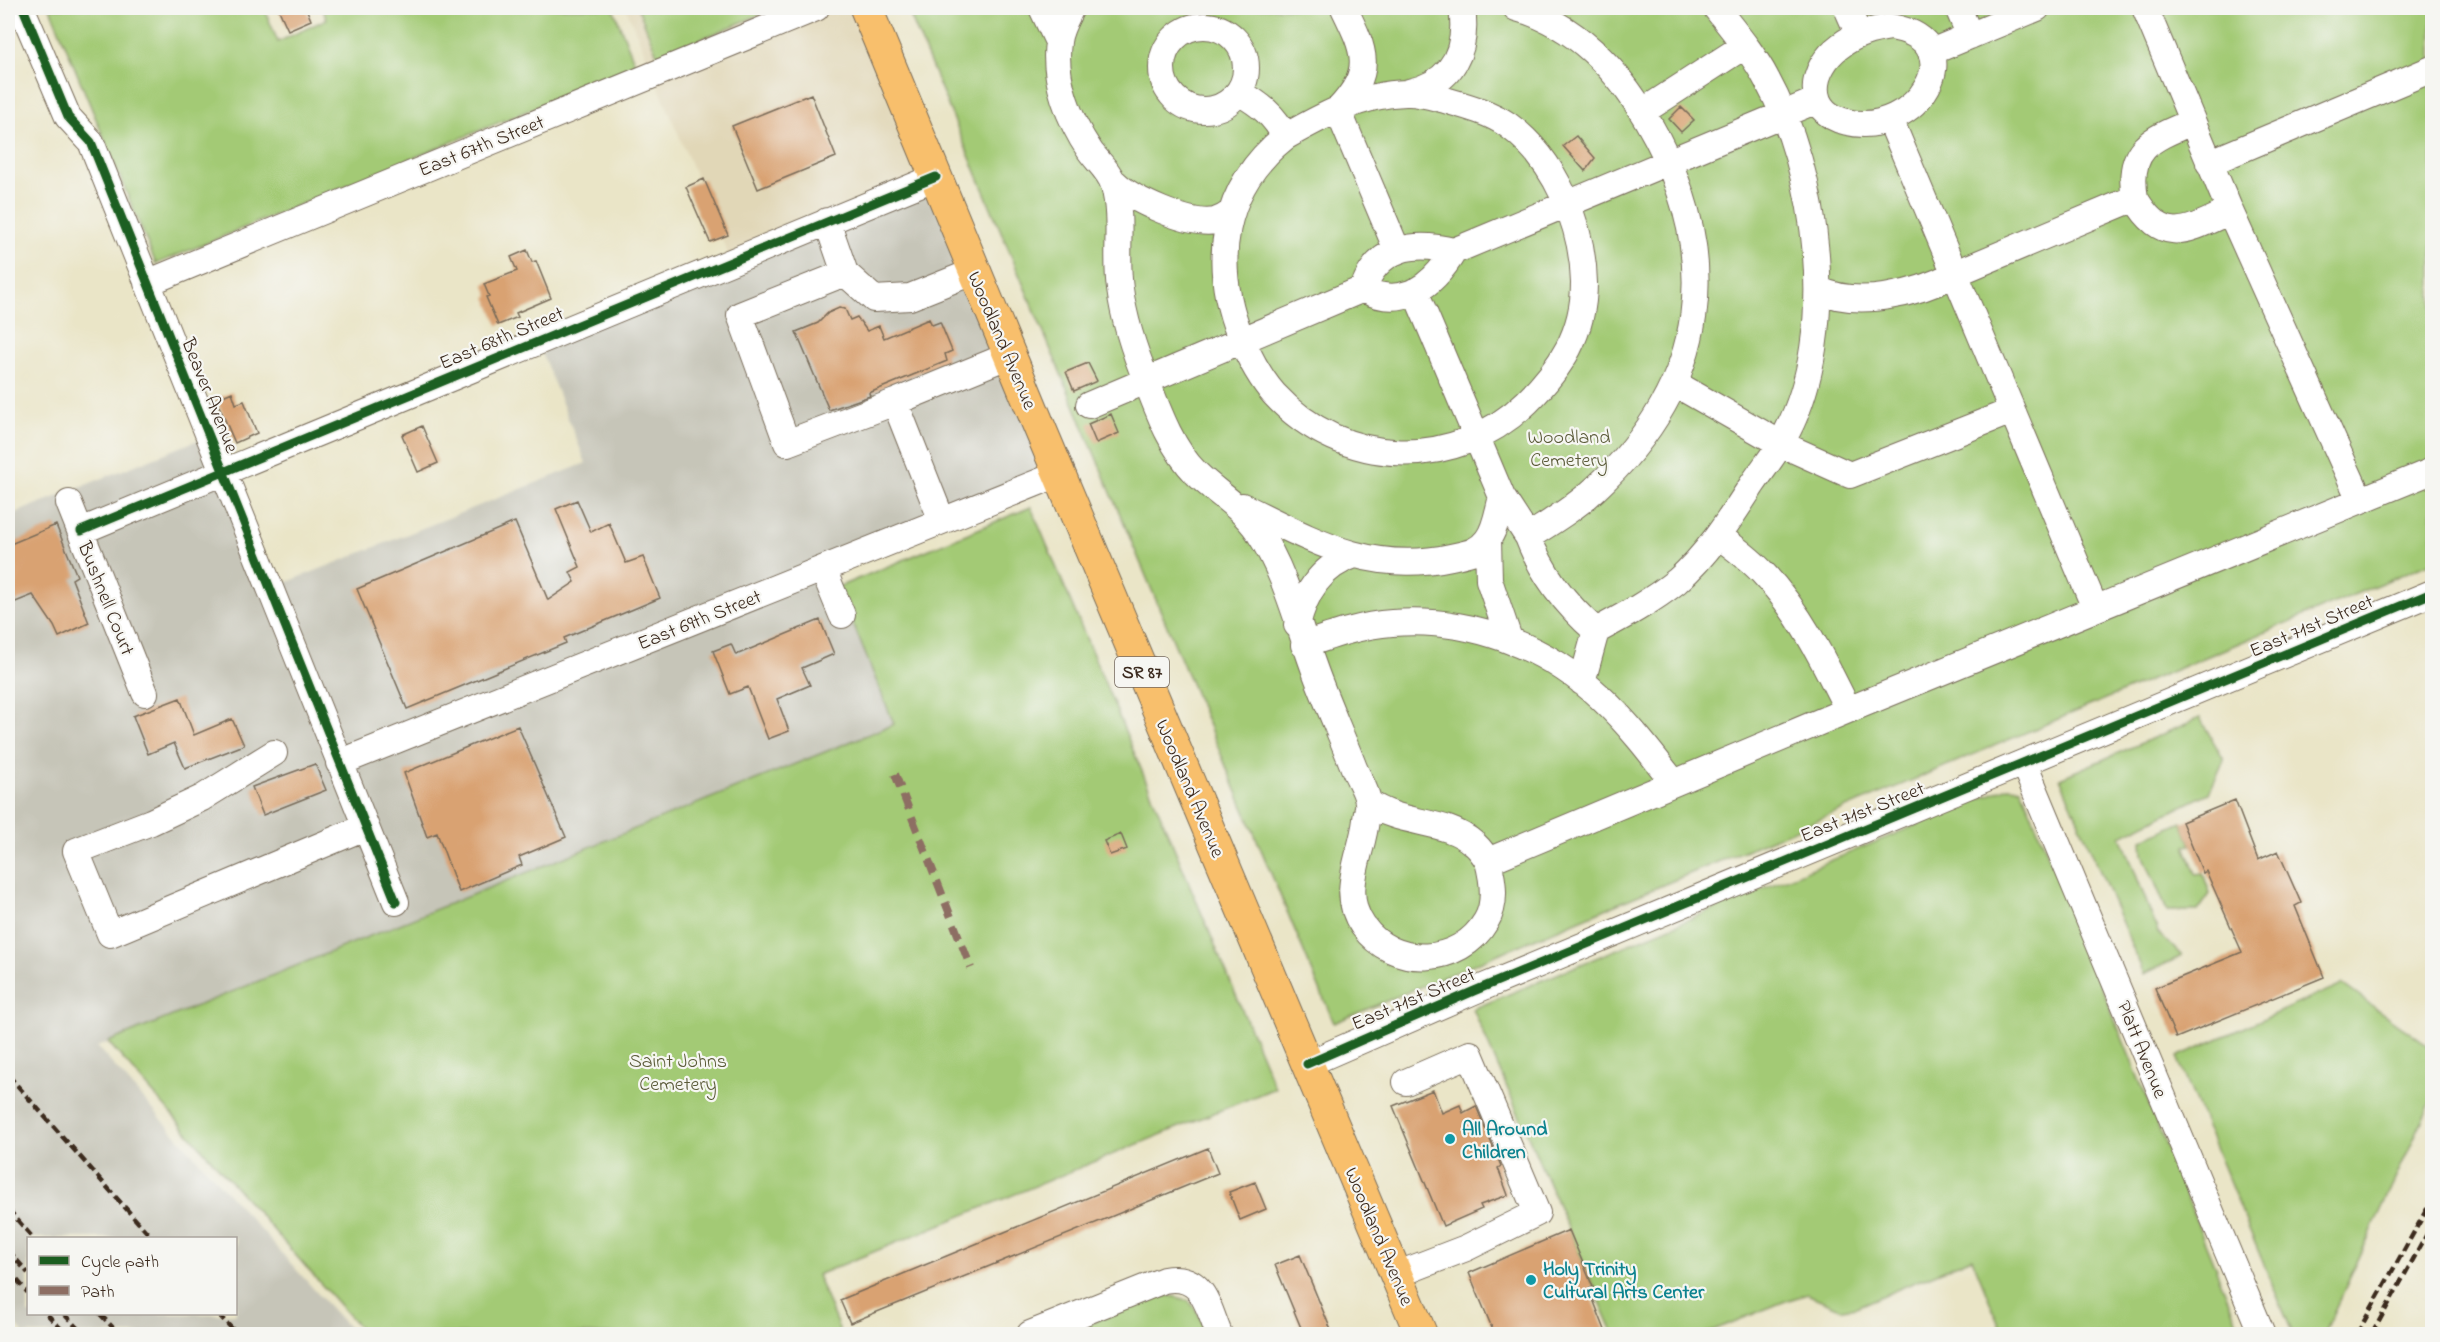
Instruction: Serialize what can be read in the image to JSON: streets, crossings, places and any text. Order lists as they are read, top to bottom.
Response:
{
  "streets": {
    "main road": ["Woodland Avenue", "SR 87"],
    "street": [
      "East 67th Street",
      "East 68th Street",
      "Beaver Avenue",
      "Bushnell Court",
      "East 69th Street",
      "East 71st Street",
      "Platt Avenue"
    ]
  },
  "crossings": [
    ["East 67th Street", "Beaver Avenue"],
    ["East 68th Street", "Woodland Avenue"],
    ["East 68th Street", "Beaver Avenue"],
    ["East 68th Street", "Bushnell Court"],
    ["Woodland Avenue", "East 69th Street"],
    ["Woodland Avenue", "East 71st Street"],
    ["Beaver Avenue", "East 69th Street"],
    ["East 71st Street", "Platt Avenue"]
  ],
  "parks": ["Woodland Cemetery", "Saint Johns Cemetery"],
  "places": ["All Around Children", "Holy Trinity Cultural Arts Center"],
  "legend": ["Cycle path", "Path"]
}
